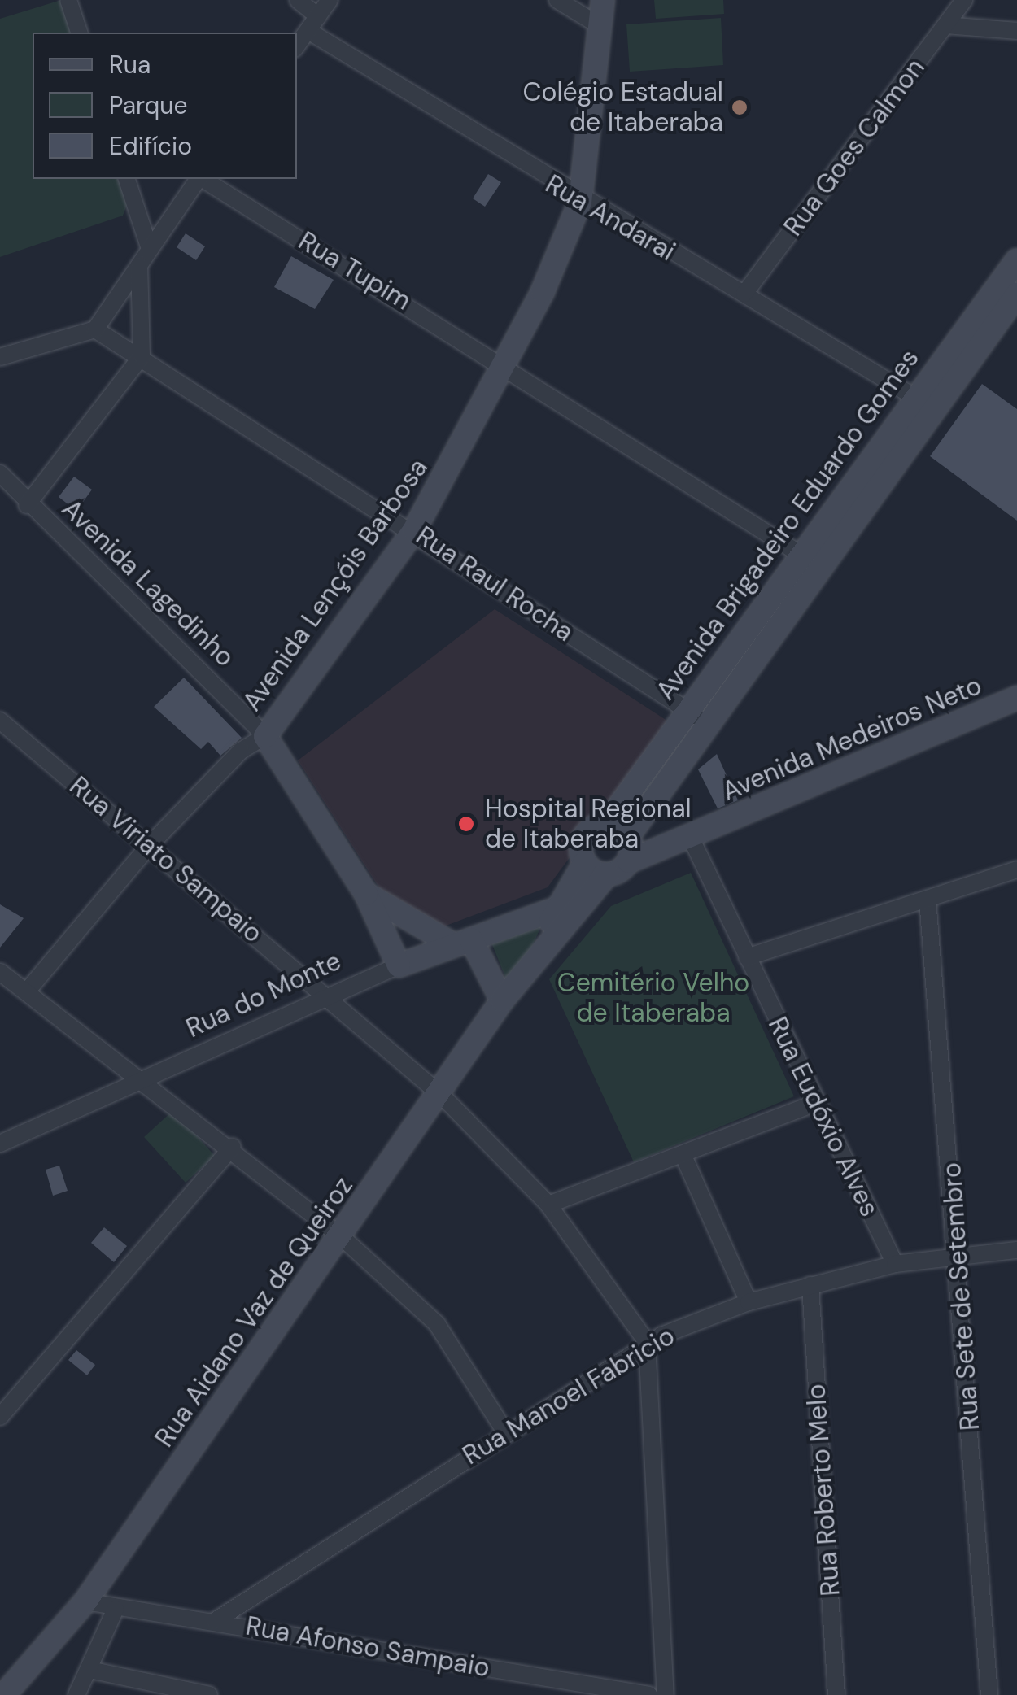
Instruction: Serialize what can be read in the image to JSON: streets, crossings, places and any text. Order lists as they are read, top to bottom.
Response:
{
  "streets": {
    "street": [
      "Rua Goes Calmon",
      "Rua Andarai",
      "Rua Tupim",
      "Avenida Brigadeiro Eduardo Gomes",
      "Avenida Lagedinho",
      "Rua Raul Rocha",
      "Avenida Lençóis Barbosa",
      "Avenida Medeiros Neto",
      "Rua Viriato Sampaio",
      "Rua do Monte",
      "Rua Eudóxio Alves",
      "Rua Sete de Setembro",
      "Rua Aidano Vaz de Queiroz",
      "Rua Manoel Fabricio",
      "Rua Roberto Melo",
      "Rua Afonso Sampaio"
    ]
  },
  "crossings": [
    ["Rua Goes Calmon", "Rua Andarai"],
    ["Rua Andarai", "Avenida Brigadeiro Eduardo Gomes"],
    ["Rua Andarai", "Avenida Lençóis Barbosa"],
    ["Rua Tupim", "Avenida Brigadeiro Eduardo Gomes"],
    ["Rua Tupim", "Avenida Lençóis Barbosa"],
    ["Avenida Brigadeiro Eduardo Gomes", "Rua Raul Rocha"],
    ["Avenida Brigadeiro Eduardo Gomes", "Avenida Medeiros Neto"],
    ["Avenida Brigadeiro Eduardo Gomes", "Rua Aidano Vaz de Queiroz"],
    ["Avenida Lagedinho", "Avenida Lençóis Barbosa"],
    ["Avenida Lagedinho", "Rua do Monte"],
    ["Rua Raul Rocha", "Avenida Lençóis Barbosa"],
    ["Avenida Lençóis Barbosa", "Rua Viriato Sampaio"],
    ["Avenida Medeiros Neto", "Rua Eudóxio Alves"],
    ["Avenida Medeiros Neto", "Rua Aidano Vaz de Queiroz"],
    ["Rua Viriato Sampaio", "Rua do Monte"],
    ["Rua Viriato Sampaio", "Rua Aidano Vaz de Queiroz"],
    ["Rua Viriato Sampaio", "Rua Manoel Fabricio"],
    ["Rua do Monte", "Rua Aidano Vaz de Queiroz"],
    ["Rua Eudóxio Alves", "Rua Manoel Fabricio"],
    ["Rua Sete de Setembro", "Rua Manoel Fabricio"],
    ["Rua Aidano Vaz de Queiroz", "Rua Afonso Sampaio"],
    ["Rua Manoel Fabricio", "Rua Roberto Melo"],
    ["Rua Manoel Fabricio", "Rua Afonso Sampaio"]
  ],
  "parks": ["Cemitério Velho de Itaberaba"],
  "places": ["Colégio Estadual de Itaberaba", "Hospital Regional de Itaberaba"],
  "legend": ["Rua", "Parque", "Edifício"]
}
